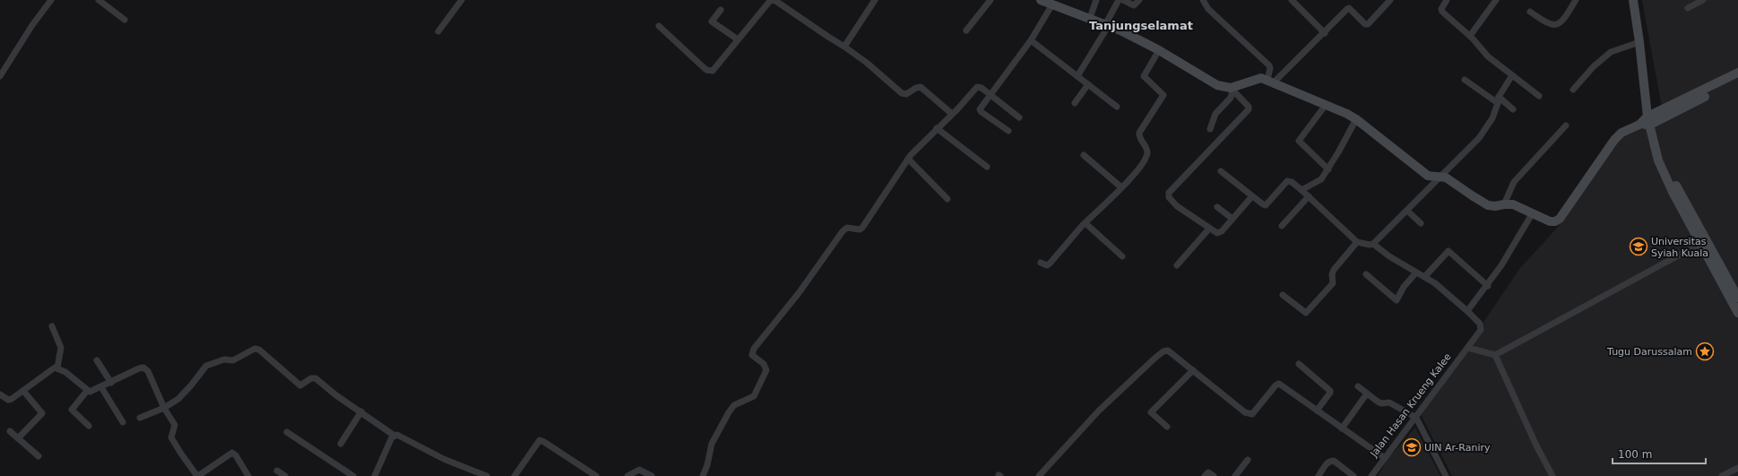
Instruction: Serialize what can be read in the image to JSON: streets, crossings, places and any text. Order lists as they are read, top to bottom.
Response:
{
  "streets": {
    "street": ["Jalan Hasan Krueng Kalee"]
  },
  "districts": ["Tanjungselamat"],
  "places": {
    "school or university": ["Universitas Syiah Kuala", "UIN Ar-Raniry"],
    "place": ["Tugu Darussalam"]
  },
  "scale_bar": "100 m"
}
